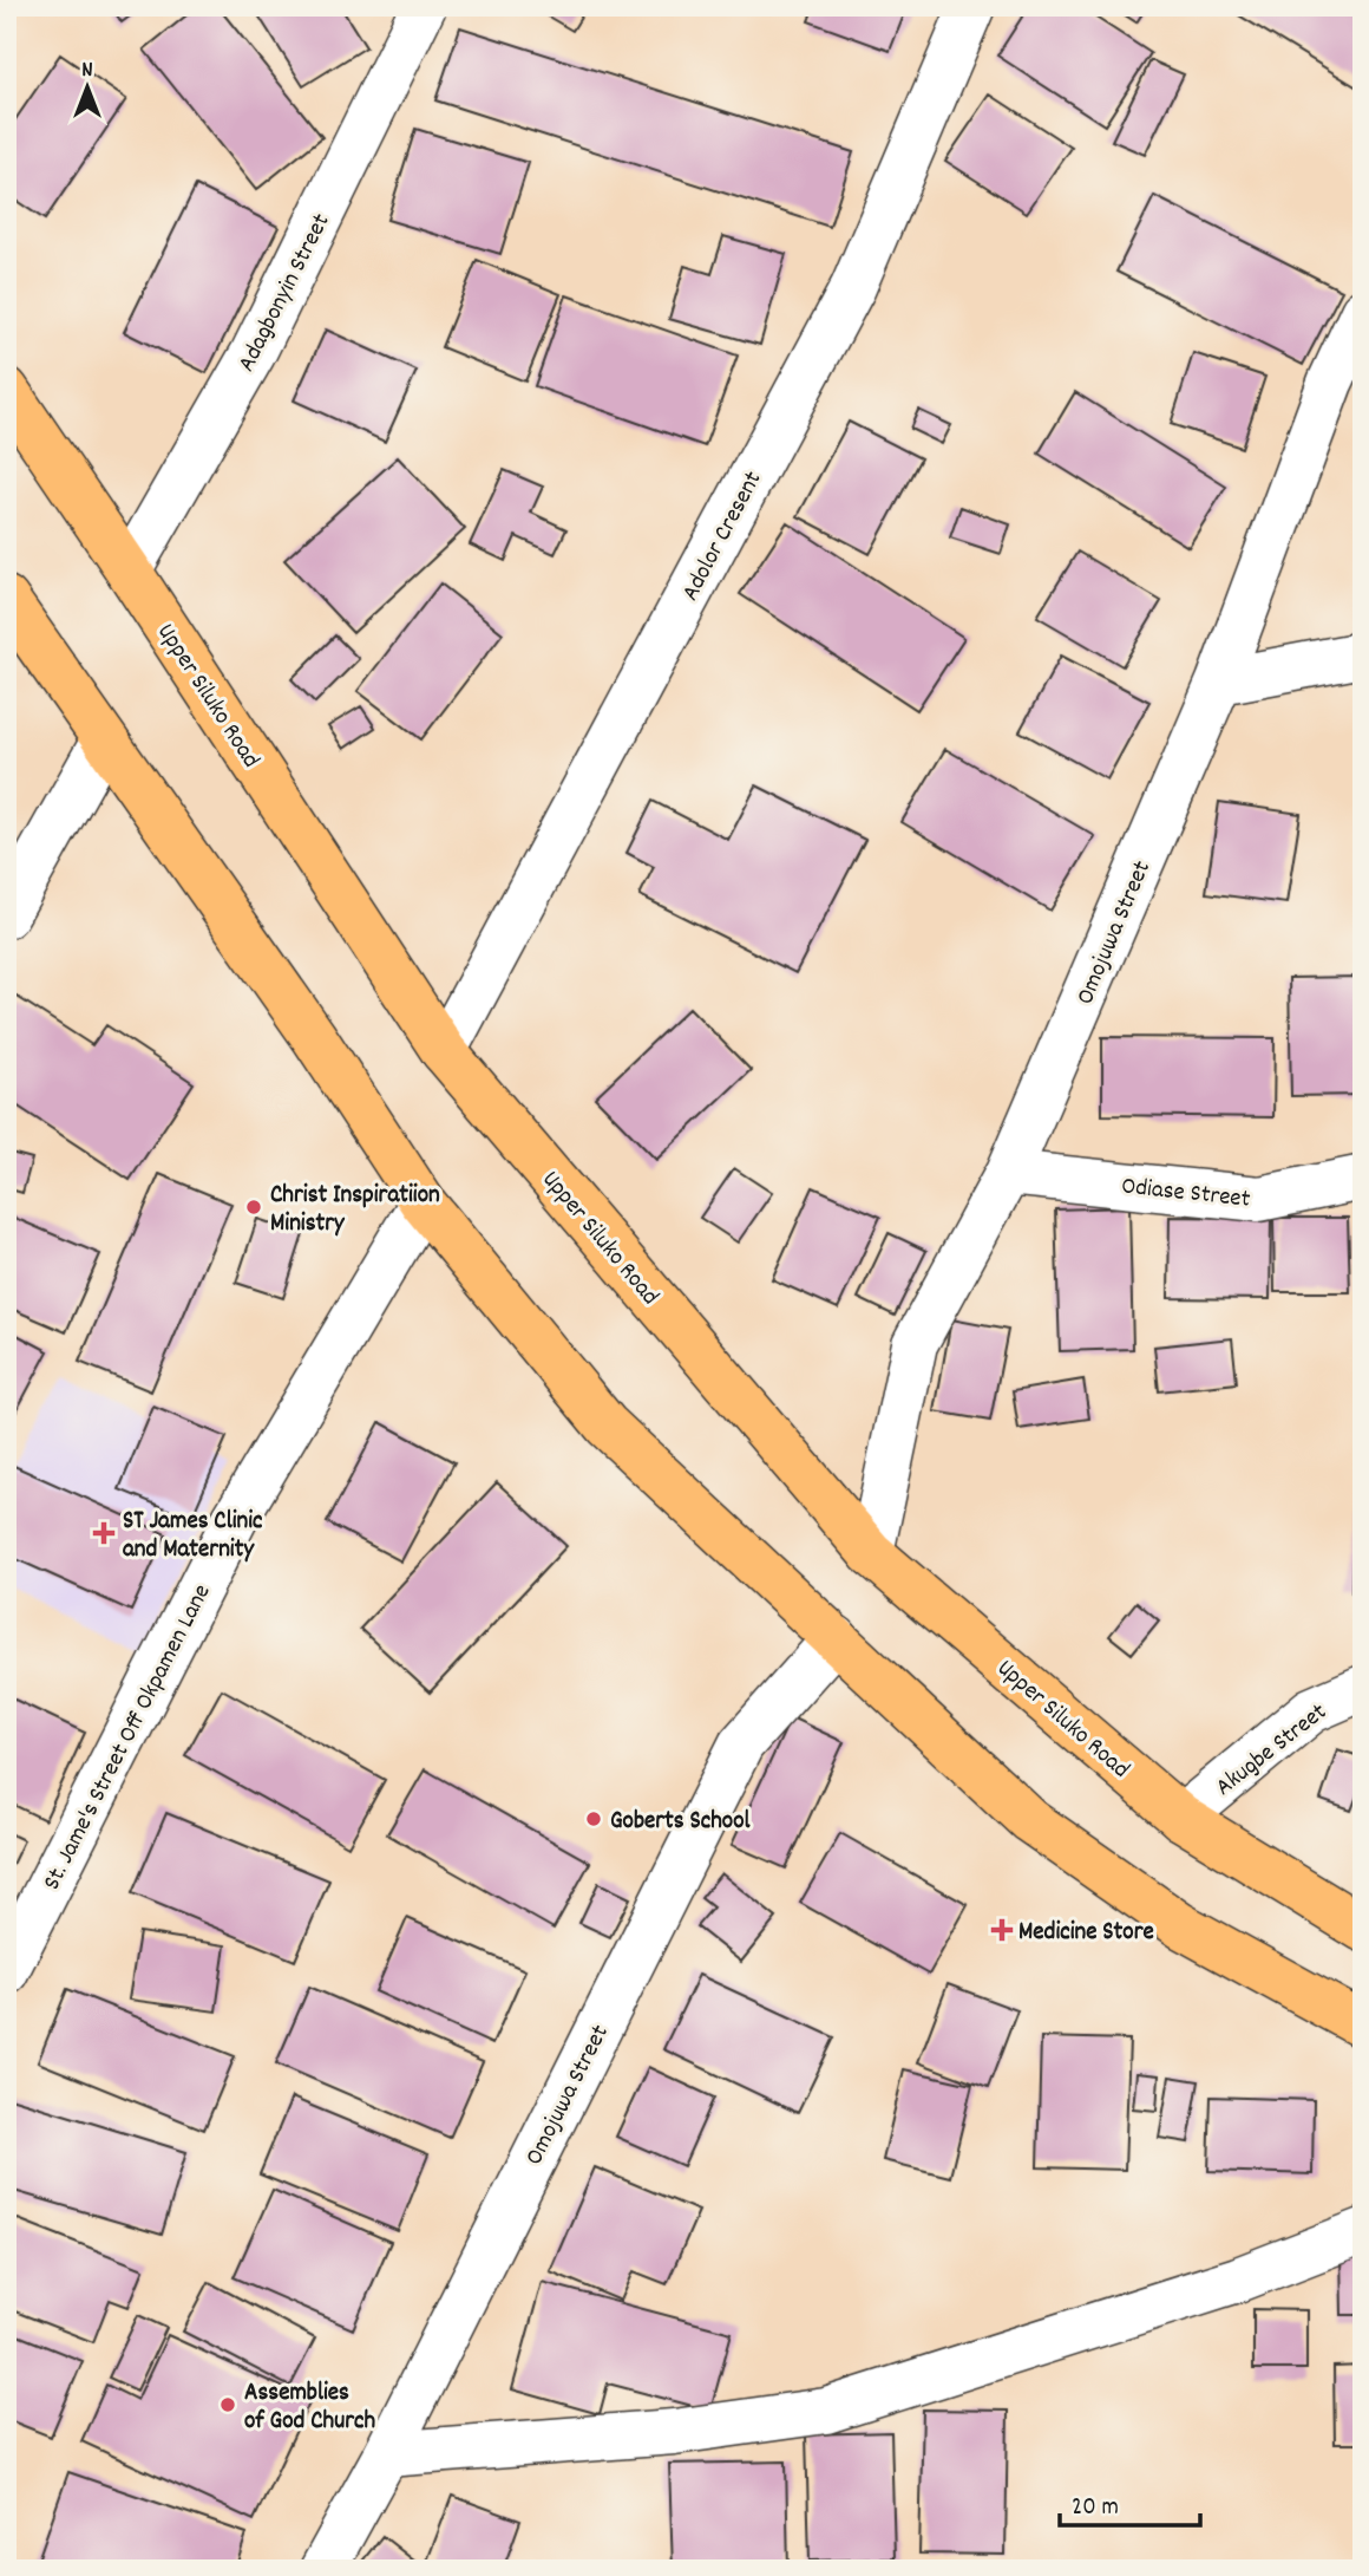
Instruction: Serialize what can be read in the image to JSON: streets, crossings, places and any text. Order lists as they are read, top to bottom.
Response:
{
  "streets": {
    "main road": ["Upper Siluko Road"],
    "street": [
      "Adagbonyin Street",
      "Adolor Cresent",
      "Omojuwa Street",
      "Odiase Street",
      "St. Jame's Street Off Okpamen Lane",
      "Akugbe Street"
    ]
  },
  "crossings": [
    ["Adagbonyin Street", "Upper Siluko Road"],
    ["Adolor Cresent", "Upper Siluko Road"],
    ["Upper Siluko Road", "Omojuwa Street"],
    ["Upper Siluko Road", "Akugbe Street"],
    ["Omojuwa Street", "Odiase Street"]
  ],
  "places": {
    "other": ["Christ Inspiratiion Ministry", "Goberts School", "Assemblies of God Church"],
    "health": ["ST James Clinic and Maternity", "Medicine Store"]
  },
  "scale_bar": "20 m",
  "north": "top"
}
